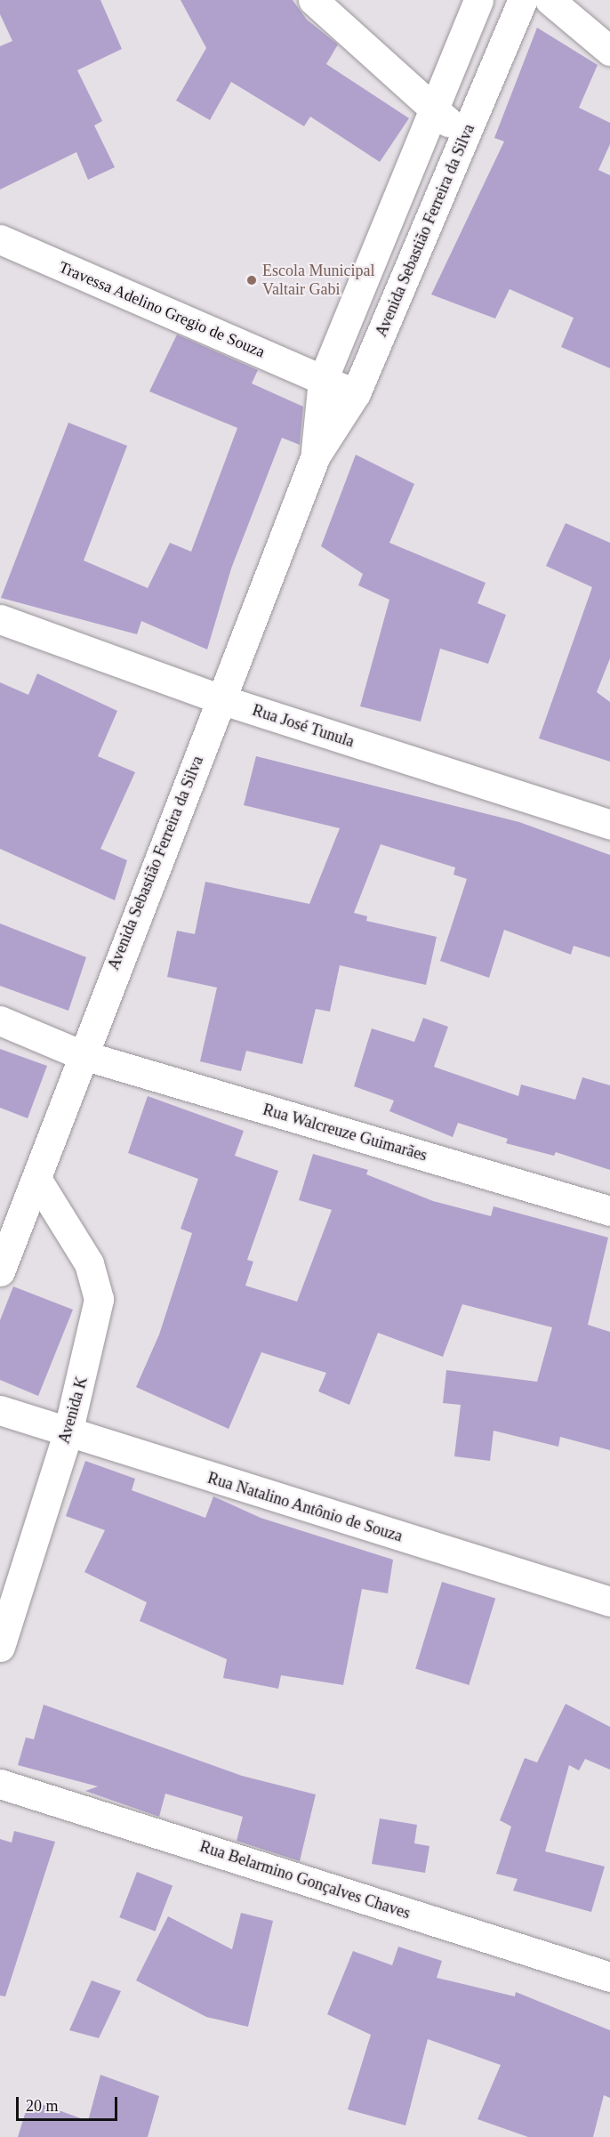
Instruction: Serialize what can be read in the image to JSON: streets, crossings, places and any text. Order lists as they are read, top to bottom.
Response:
{
  "streets": {
    "street": [
      "Avenida Sebastião Ferreira da Silva",
      "Travessa Adelino Gregio de Souza",
      "Rua José Tunula",
      "Rua Walcreuze Guimarães",
      "Avenida K",
      "Rua Natalino Antônio de Souza",
      "Rua Belarmino Gonçalves Chaves"
    ]
  },
  "crossings": [
    ["Avenida Sebastião Ferreira da Silva", "Travessa Adelino Gregio de Souza"],
    ["Avenida Sebastião Ferreira da Silva", "Rua José Tunula"],
    ["Avenida Sebastião Ferreira da Silva", "Rua Walcreuze Guimarães"],
    ["Avenida Sebastião Ferreira da Silva", "Avenida K"],
    ["Avenida K", "Rua Natalino Antônio de Souza"]
  ],
  "places": ["Escola Municipal Valtair Gabi"],
  "scale_bar": "20 m"
}
